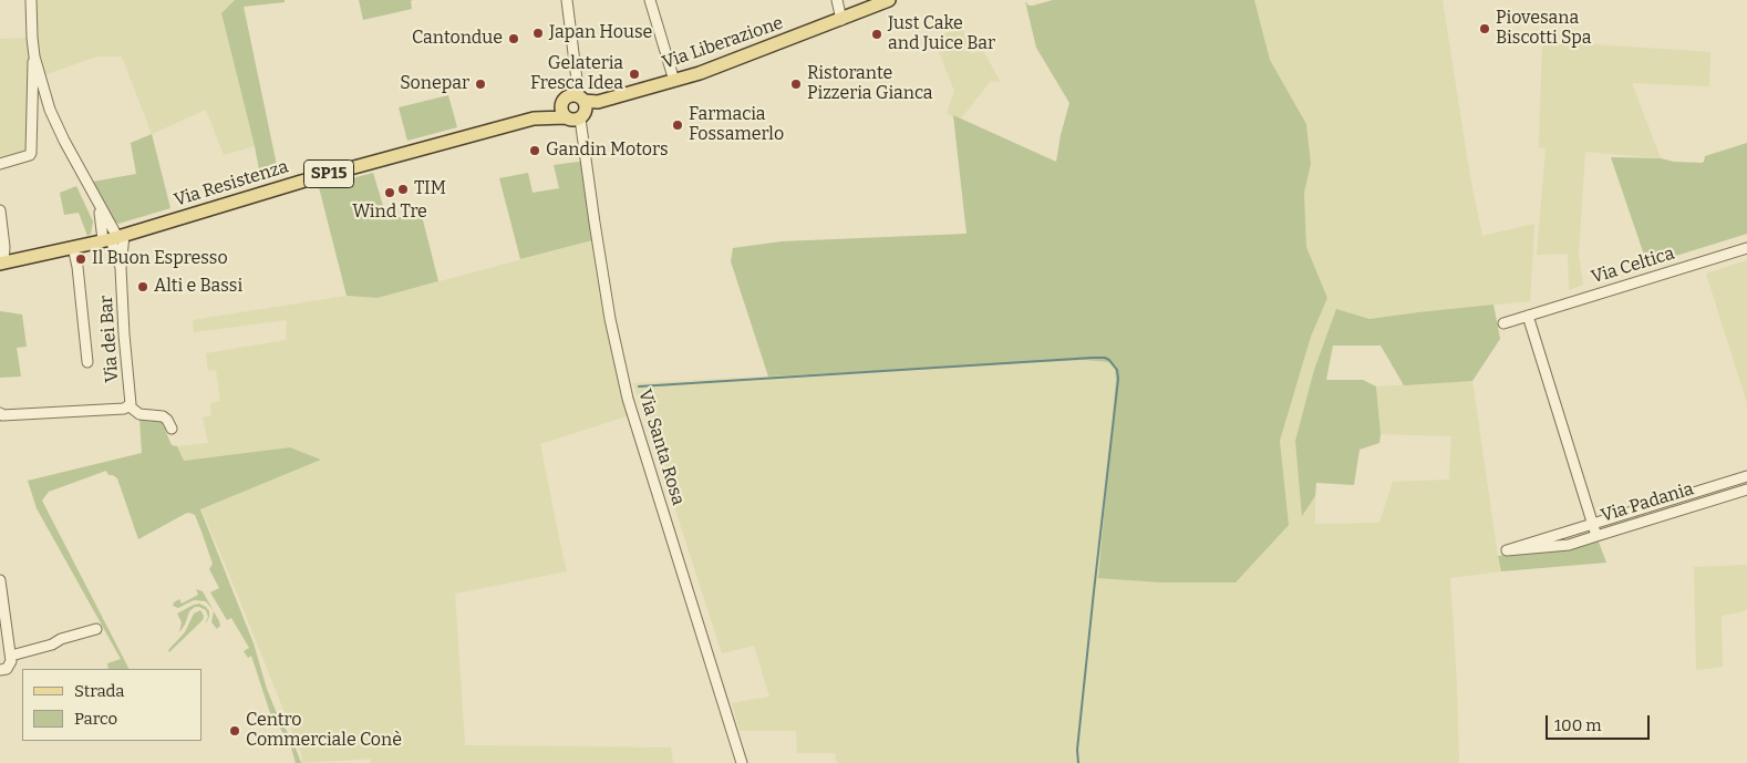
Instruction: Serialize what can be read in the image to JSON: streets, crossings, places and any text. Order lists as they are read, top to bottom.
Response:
{
  "streets": {
    "main road": ["Via Liberazione", "SP15", "Via Resistenza"],
    "street": [
      "Via Celtica",
      "Via dei Bar",
      "Via Santa Rosa",
      "Via Padania"
    ]
  },
  "crossings": [
    ["Via Liberazione", "Via Resistenza"],
    ["Via Liberazione", "Via Santa Rosa"],
    ["Via Resistenza", "Via dei Bar"],
    ["Via Resistenza", "Via Santa Rosa"]
  ],
  "places": [
    "Piovesana Biscotti Spa",
    "Japan House",
    "Just Cake and Juice Bar",
    "Cantondue",
    "Gelateria Fresca Idea",
    "Sonepar",
    "Ristorante Pizzeria Gianca",
    "Farmacia Fossamerlo",
    "Gandin Motors",
    "TIM",
    "Wind Tre",
    "Il Buon Espresso",
    "Alti e Bassi",
    "Centro Commerciale Conè"
  ],
  "legend": ["Strada", "Parco"],
  "scale_bar": "100 m"
}
